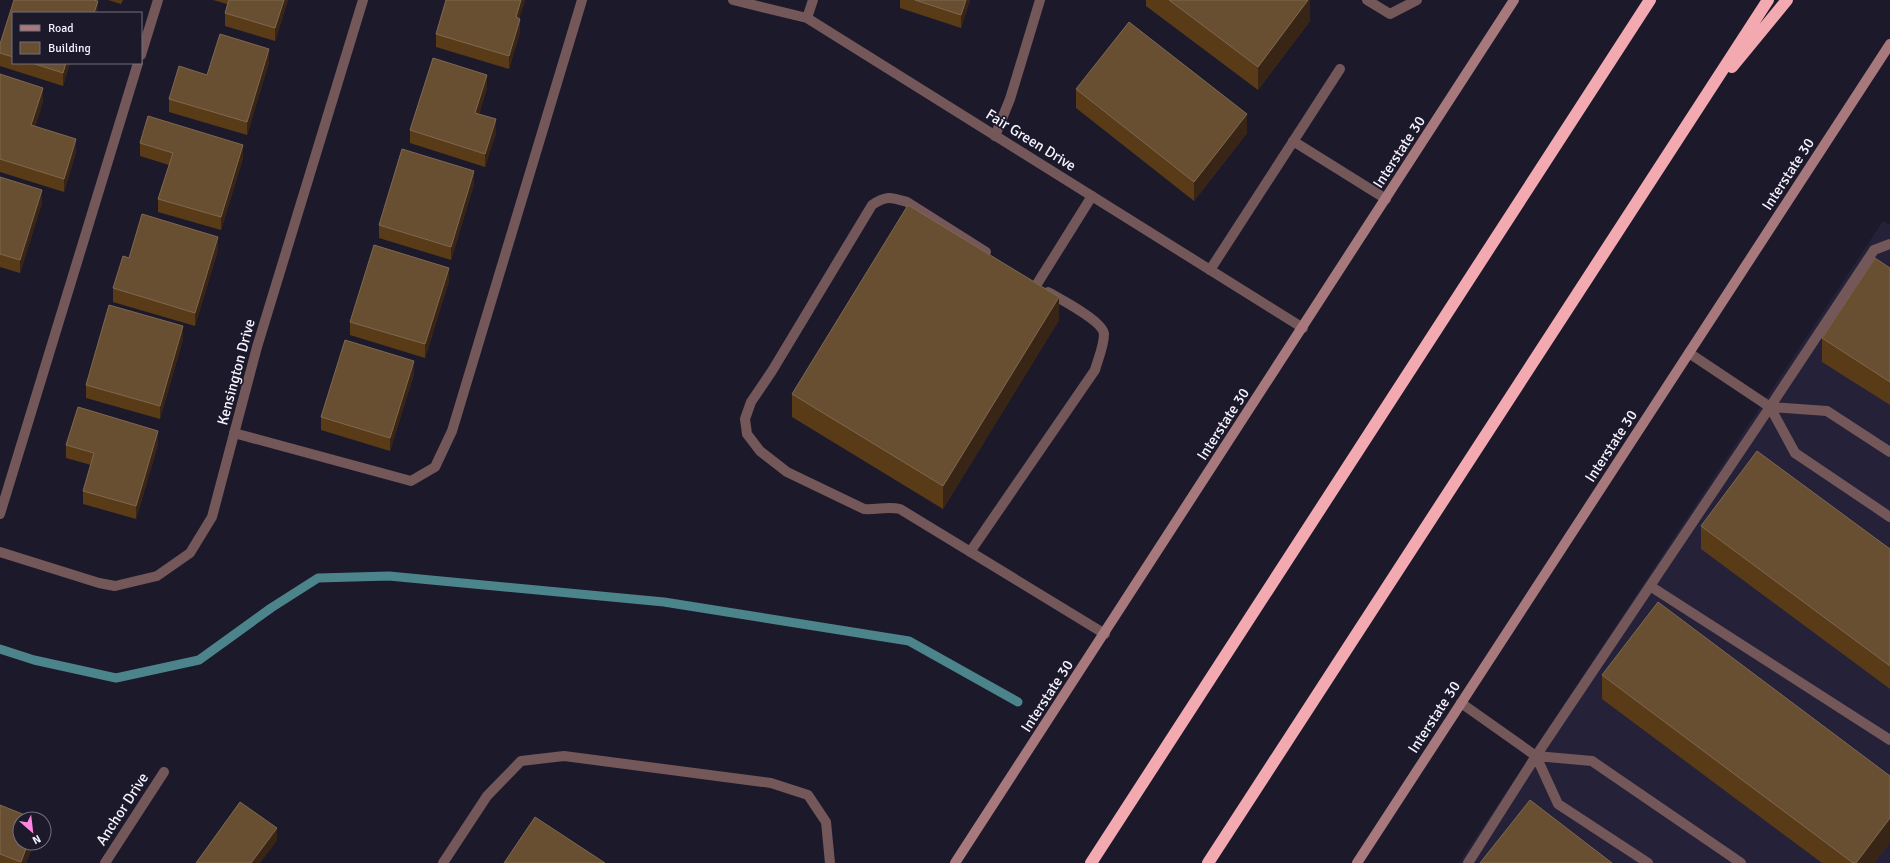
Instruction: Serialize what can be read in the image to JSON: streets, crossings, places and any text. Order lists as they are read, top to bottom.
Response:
{
  "streets": {
    "main road": ["Interstate 30"],
    "street": ["Fair Green Drive", "Kensington Drive", "Anchor Drive"]
  },
  "crossings": [
    ["Fair Green Drive", "Interstate 30"]
  ],
  "legend": ["Road", "Building"],
  "north": "bottom right"
}
